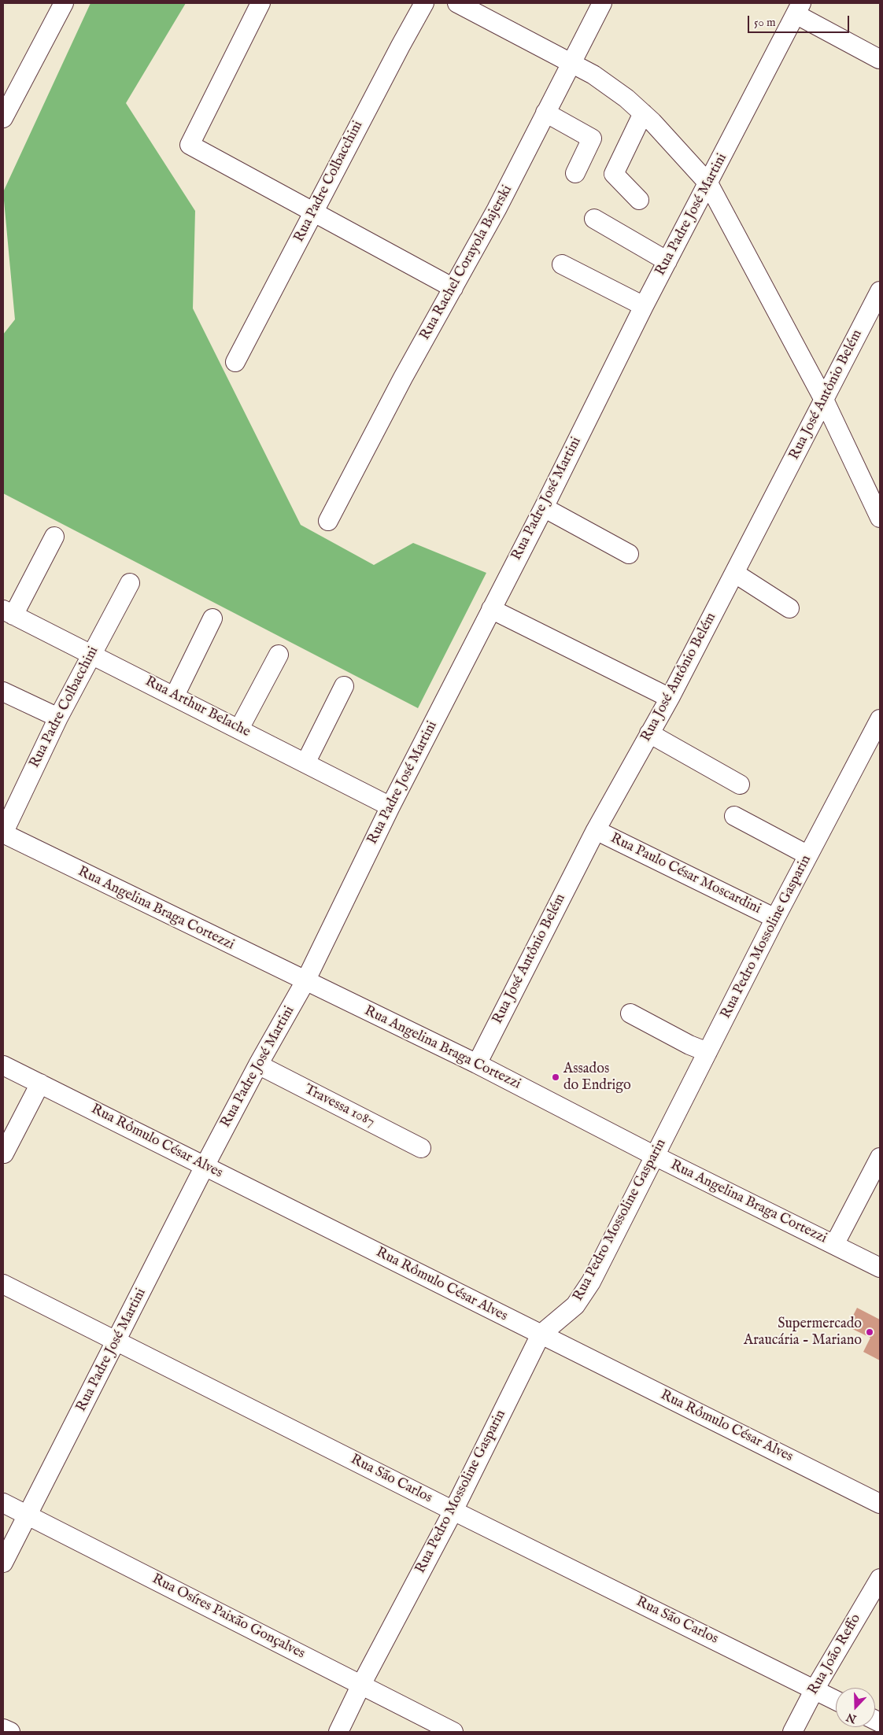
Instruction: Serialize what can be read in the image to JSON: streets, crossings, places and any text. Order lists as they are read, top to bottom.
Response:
{
  "streets": {
    "street": [
      "Rua Padre Colbacchini",
      "Rua Padre José Martini",
      "Rua Rachel Corayola Bajerski",
      "Rua José Antônio Belém",
      "Rua Arthur Belache",
      "Rua Paulo César Moscardini",
      "Rua Angelina Braga Cortezzi",
      "Rua Pedro Mossoline Gasparin",
      "Travessa 1087",
      "Rua Rômulo César Alves",
      "Rua São Carlos",
      "Rua Osíres Paixão Gonçalves",
      "Rua João Reffo"
    ]
  },
  "crossings": [
    ["Rua Padre Colbacchini", "Rua Arthur Belache"],
    ["Rua Padre Colbacchini", "Rua Angelina Braga Cortezzi"],
    ["Rua Padre José Martini", "Rua Arthur Belache"],
    ["Rua Padre José Martini", "Rua Angelina Braga Cortezzi"],
    ["Rua Padre José Martini", "Travessa 1087"],
    ["Rua Padre José Martini", "Rua Rômulo César Alves"],
    ["Rua Padre José Martini", "Rua São Carlos"],
    ["Rua Padre José Martini", "Rua Osíres Paixão Gonçalves"],
    ["Rua José Antônio Belém", "Rua Paulo César Moscardini"],
    ["Rua José Antônio Belém", "Rua Angelina Braga Cortezzi"],
    ["Rua Paulo César Moscardini", "Rua Pedro Mossoline Gasparin"],
    ["Rua Angelina Braga Cortezzi", "Rua Pedro Mossoline Gasparin"],
    ["Rua Pedro Mossoline Gasparin", "Rua Rômulo César Alves"],
    ["Rua Pedro Mossoline Gasparin", "Rua São Carlos"],
    ["Rua Pedro Mossoline Gasparin", "Rua Osíres Paixão Gonçalves"],
    ["Rua São Carlos", "Rua João Reffo"]
  ],
  "places": ["Assados do Endrigo", "Supermercado Araucária - Mariano"],
  "scale_bar": "50 m",
  "north": "bottom"
}
